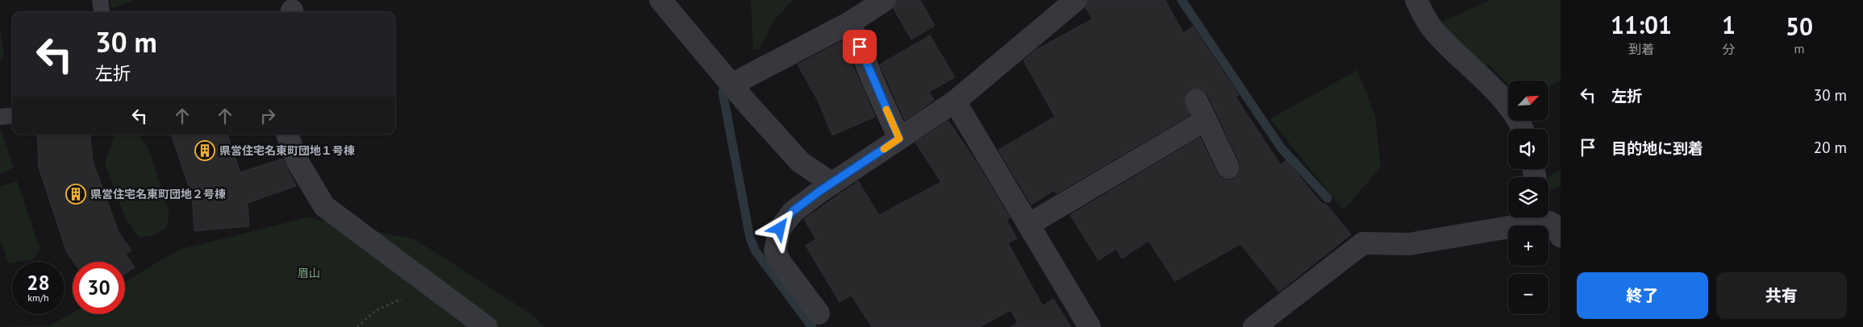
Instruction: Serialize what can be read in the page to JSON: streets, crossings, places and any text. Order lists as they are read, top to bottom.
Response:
{
  "parks": ["眉山"],
  "places": {
    "building": ["県営住宅名東町団地１号棟", "県営住宅名東町団地２号棟"]
  },
  "north": "top right",
  "page": {
    "eta": [
      "11:01",
      "到着",
      "1",
      "分",
      "50",
      "m"
    ],
    "turn": ["30 m", "左折"],
    "list": [
      {
        "name": "左折",
        "value": "30 m"
      },
      {
        "name": "目的地に到着",
        "value": "20 m"
      }
    ],
    "map_buttons": ["+", "−"],
    "speed": "28 km/h",
    "limit": "30",
    "buttons": ["終了", "共有"]
  }
}
